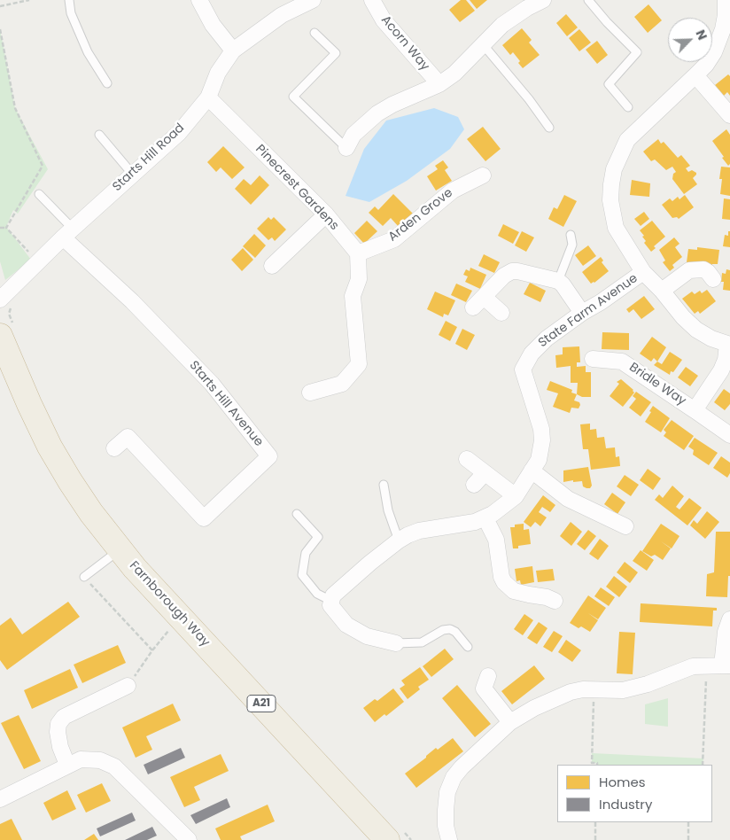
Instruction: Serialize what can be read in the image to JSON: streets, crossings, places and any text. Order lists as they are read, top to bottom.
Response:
{
  "streets": {
    "highway": ["Farnborough Way", "A21"],
    "street": [
      "Acorn Way",
      "Starts Hill Road",
      "Pinecrest Gardens",
      "Arden Grove",
      "State Farm Avenue",
      "Bridle Way",
      "Starts Hill Avenue"
    ]
  },
  "crossings": [
    ["Starts Hill Road", "Pinecrest Gardens"],
    ["Starts Hill Road", "Starts Hill Avenue"],
    ["Pinecrest Gardens", "Arden Grove"]
  ],
  "legend": ["Homes", "Industry"],
  "north": "top right"
}
